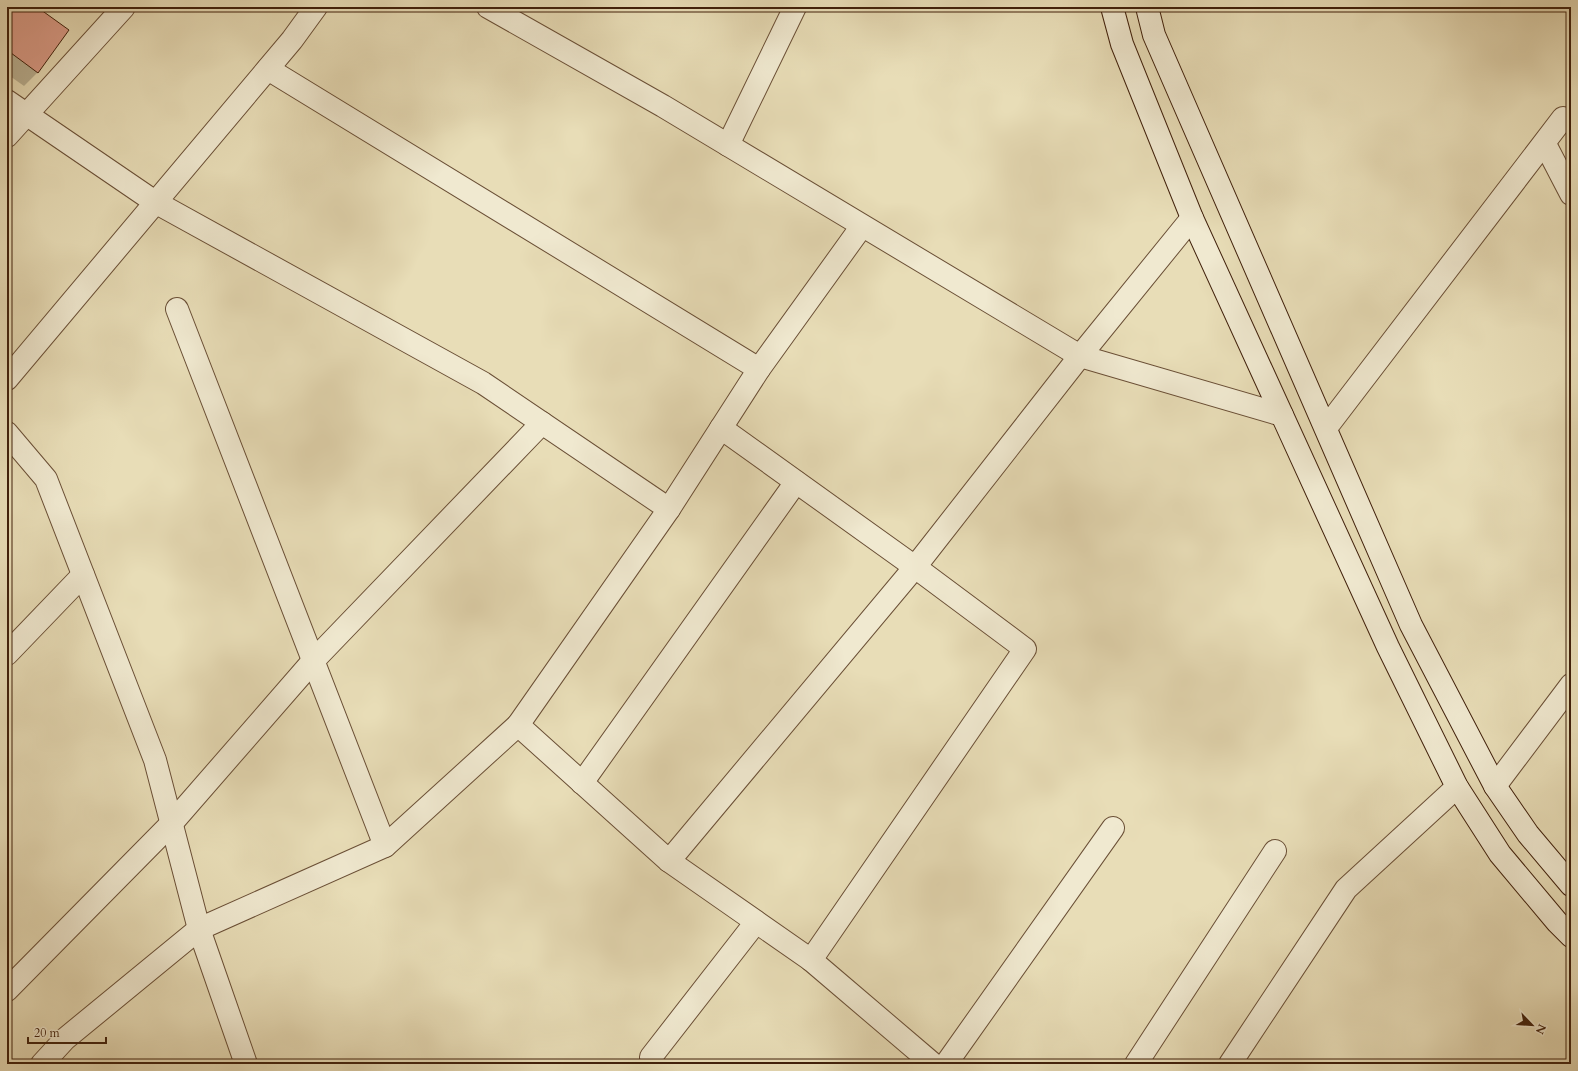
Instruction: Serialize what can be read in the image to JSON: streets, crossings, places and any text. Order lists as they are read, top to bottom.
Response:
{
  "scale_bar": "20 m",
  "north": "bottom right"
}
